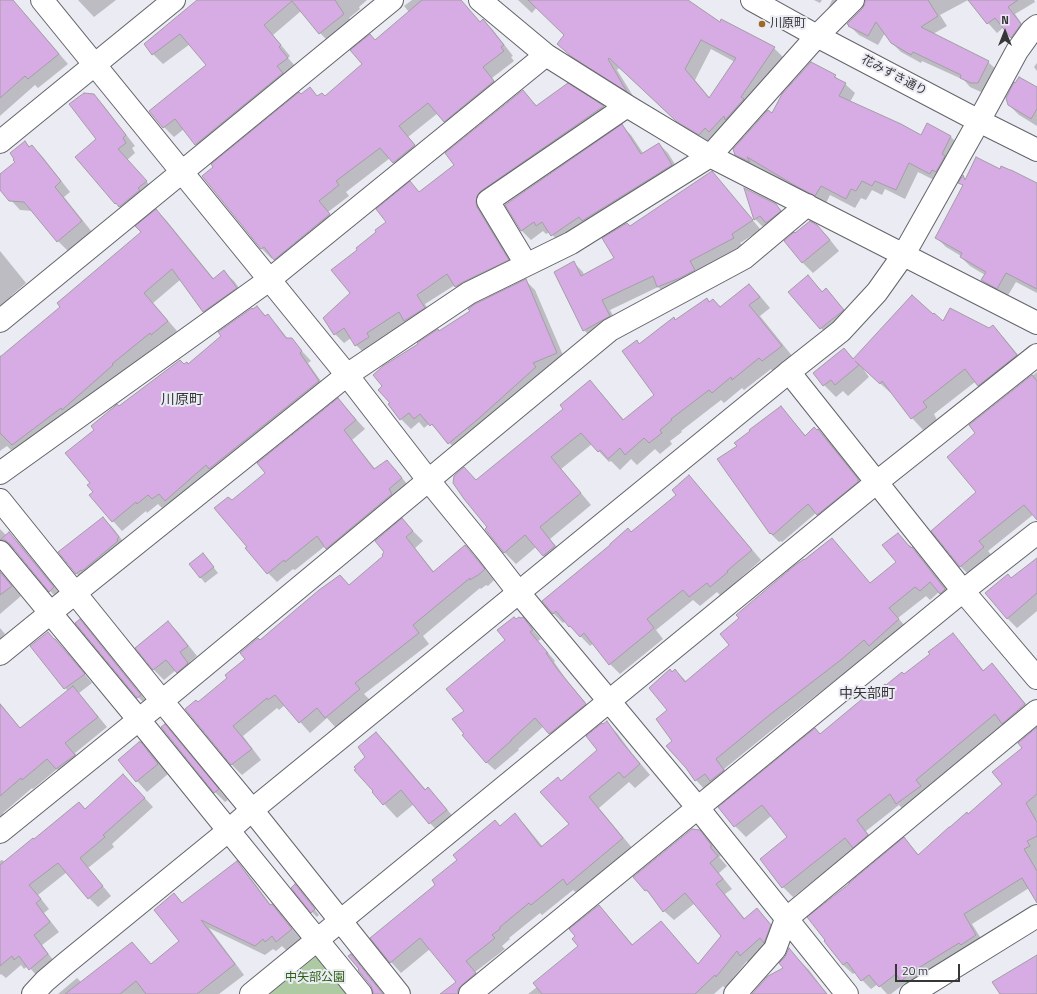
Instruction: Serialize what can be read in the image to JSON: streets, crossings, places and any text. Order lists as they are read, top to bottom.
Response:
{
  "streets": {
    "street": ["花みずき通り"]
  },
  "districts": ["川原町", "中矢部町"],
  "parks": ["中矢部公園"],
  "places": ["川原町"],
  "scale_bar": "20 m",
  "north": "top"
}
